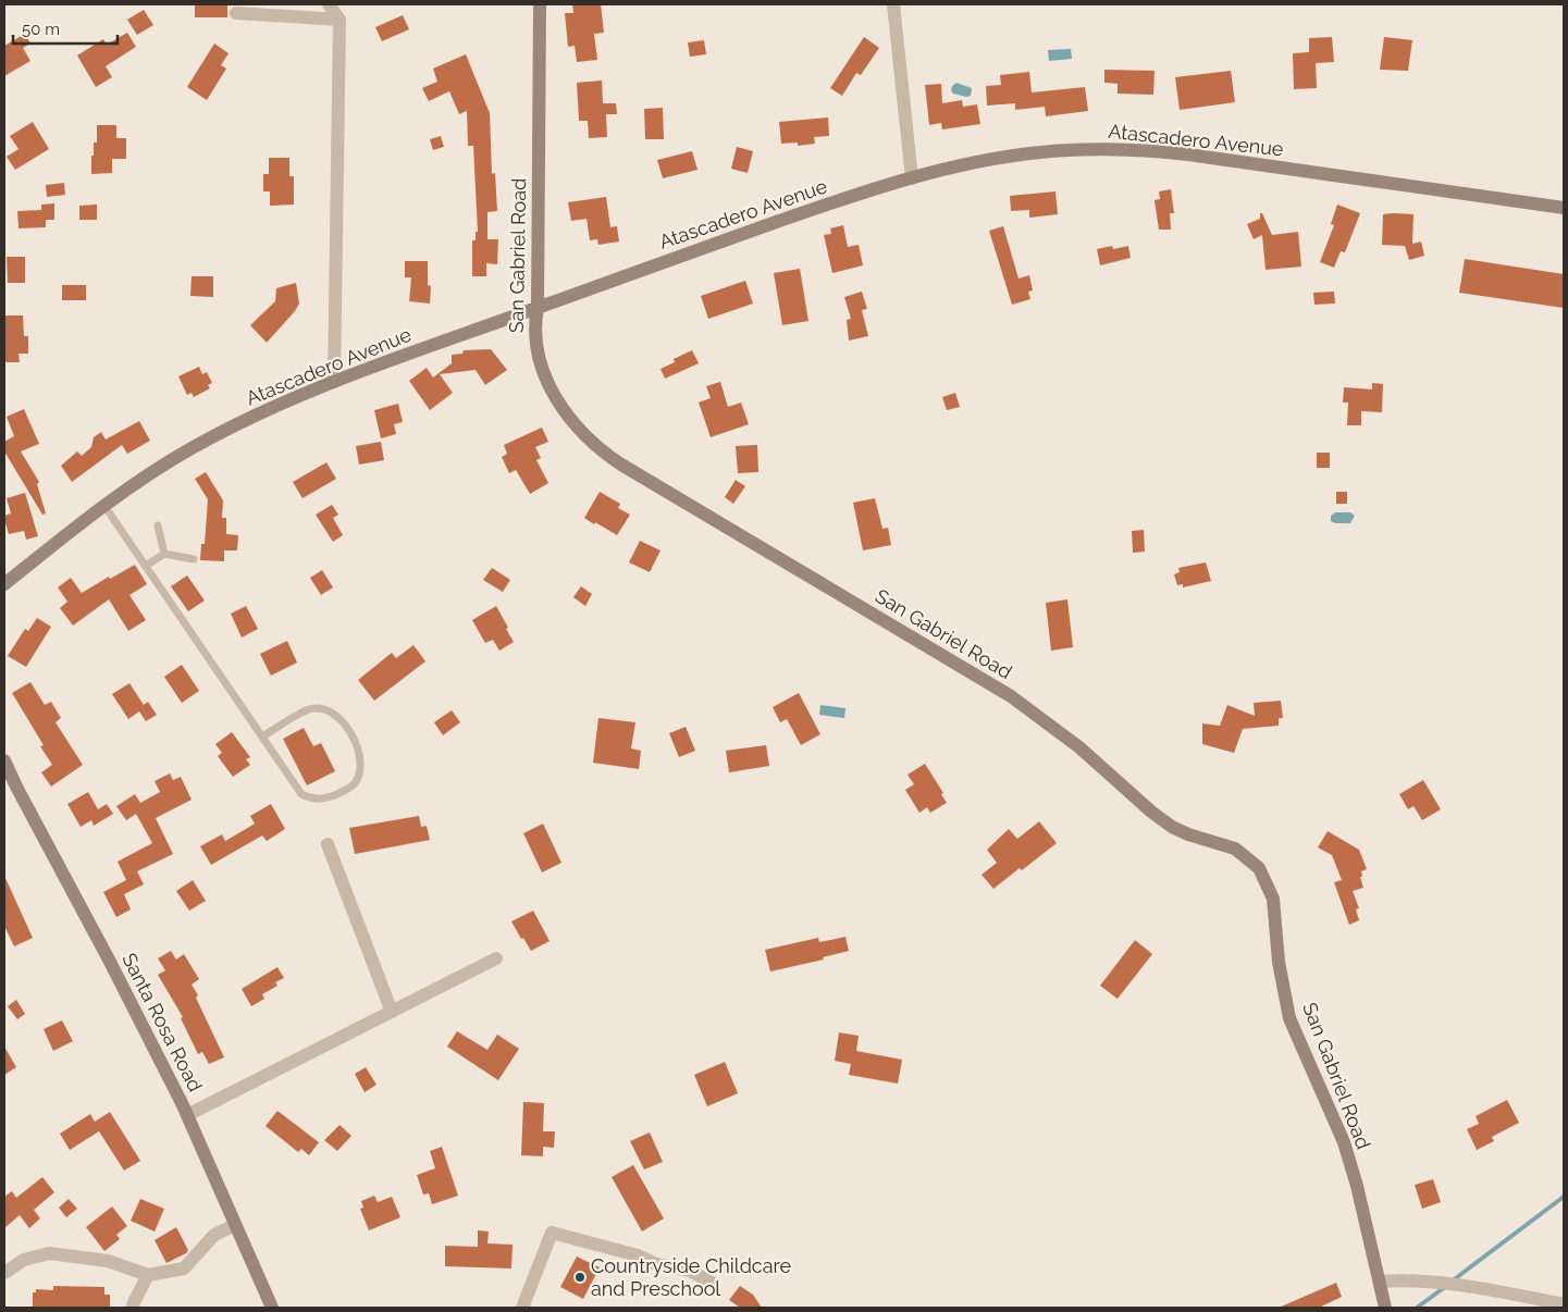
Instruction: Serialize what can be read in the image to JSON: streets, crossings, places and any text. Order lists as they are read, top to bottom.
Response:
{
  "streets": {
    "street": ["Atascadero Avenue", "San Gabriel Road", "Santa Rosa Road"]
  },
  "crossings": [
    ["Atascadero Avenue", "San Gabriel Road"]
  ],
  "places": ["Countryside Childcare and Preschool"],
  "scale_bar": "50 m"
}
